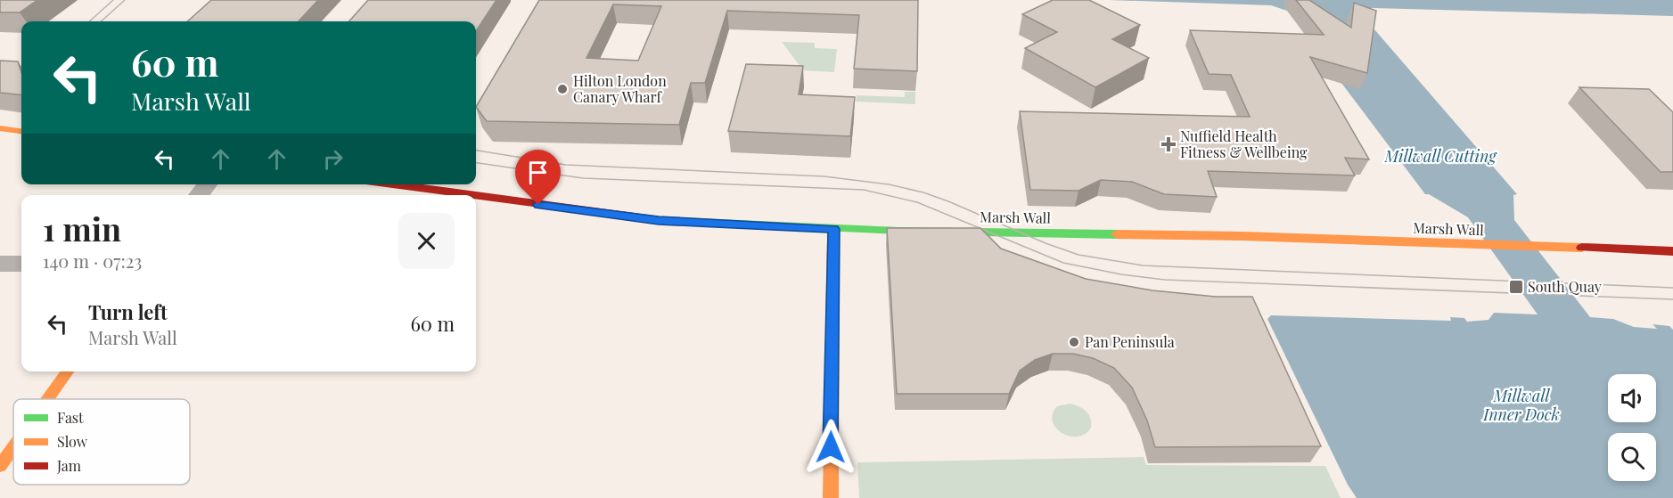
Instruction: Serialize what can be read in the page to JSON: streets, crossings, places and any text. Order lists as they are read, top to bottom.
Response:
{
  "streets": {
    "street": ["Marsh Wall"]
  },
  "water": ["Millwall Cutting", "Millwall Inner Dock"],
  "places": {
    "other": ["Hilton London Canary Wharf", "Pan Peninsula"],
    "health": ["Nuffield Health Fitness & Wellbeing"],
    "transit": ["South Quay"]
  },
  "legend": ["Fast", "Slow", "Jam"],
  "page": {
    "turn": ["60 m", "Marsh Wall"],
    "heading": ["1 min", "140 m · 07:23"],
    "list": [
      {
        "name": "Turn left",
        "note": "Marsh Wall",
        "value": "60 m"
      }
    ]
  }
}
